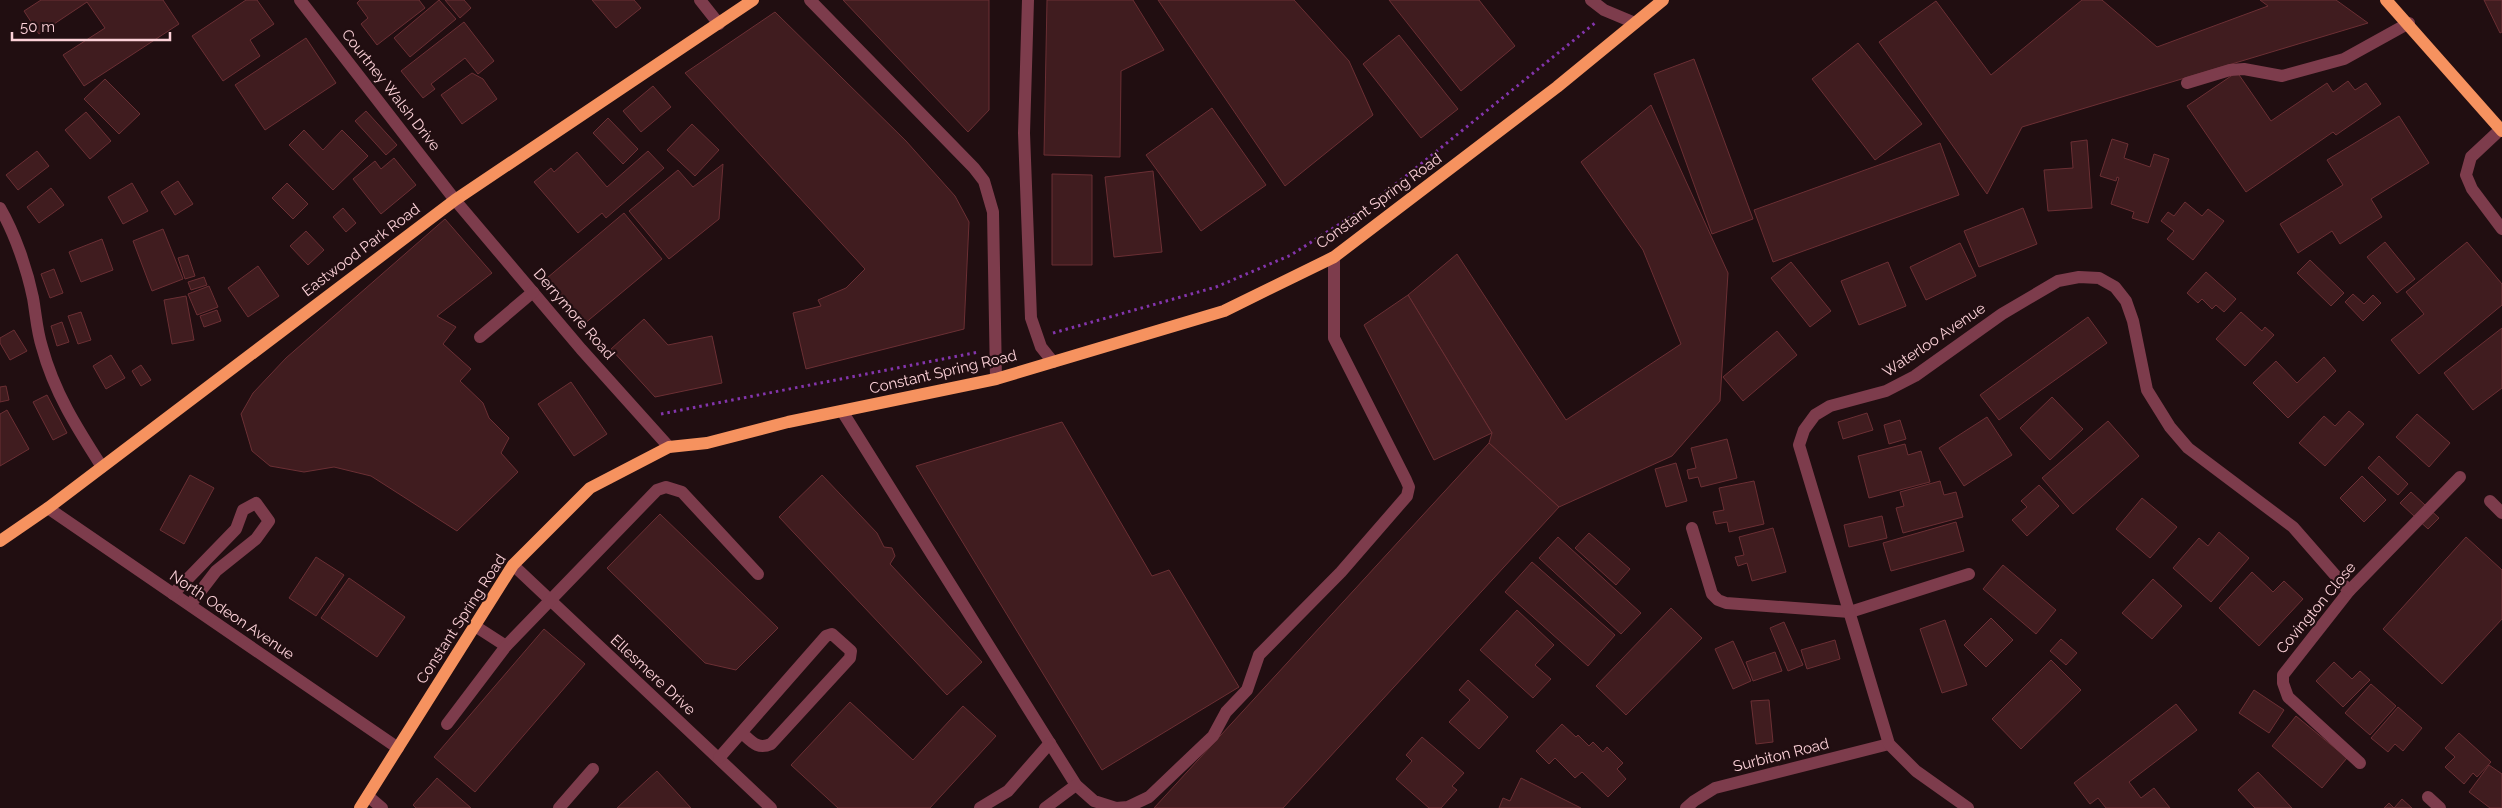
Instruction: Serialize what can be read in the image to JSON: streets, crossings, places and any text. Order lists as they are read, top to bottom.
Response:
{
  "streets": {
    "main road": ["Constant Spring Road", "Eastwood Park Road"],
    "street": [
      "Courtney Walsh Drive",
      "Derrymore Road",
      "Waterloo Avenue",
      "Covington Close",
      "North Odeon Avenue",
      "Ellesmere Drive",
      "Surbiton Road"
    ]
  },
  "crossings": [
    ["Courtney Walsh Drive", "Eastwood Park Road"],
    ["Courtney Walsh Drive", "Derrymore Road"],
    ["Constant Spring Road", "Derrymore Road"],
    ["Constant Spring Road", "North Odeon Avenue"],
    ["Constant Spring Road", "Ellesmere Drive"],
    ["Eastwood Park Road", "Derrymore Road"],
    ["Eastwood Park Road", "North Odeon Avenue"],
    ["Waterloo Avenue", "Covington Close"],
    ["Waterloo Avenue", "Surbiton Road"]
  ],
  "scale_bar": "50 m"
}
